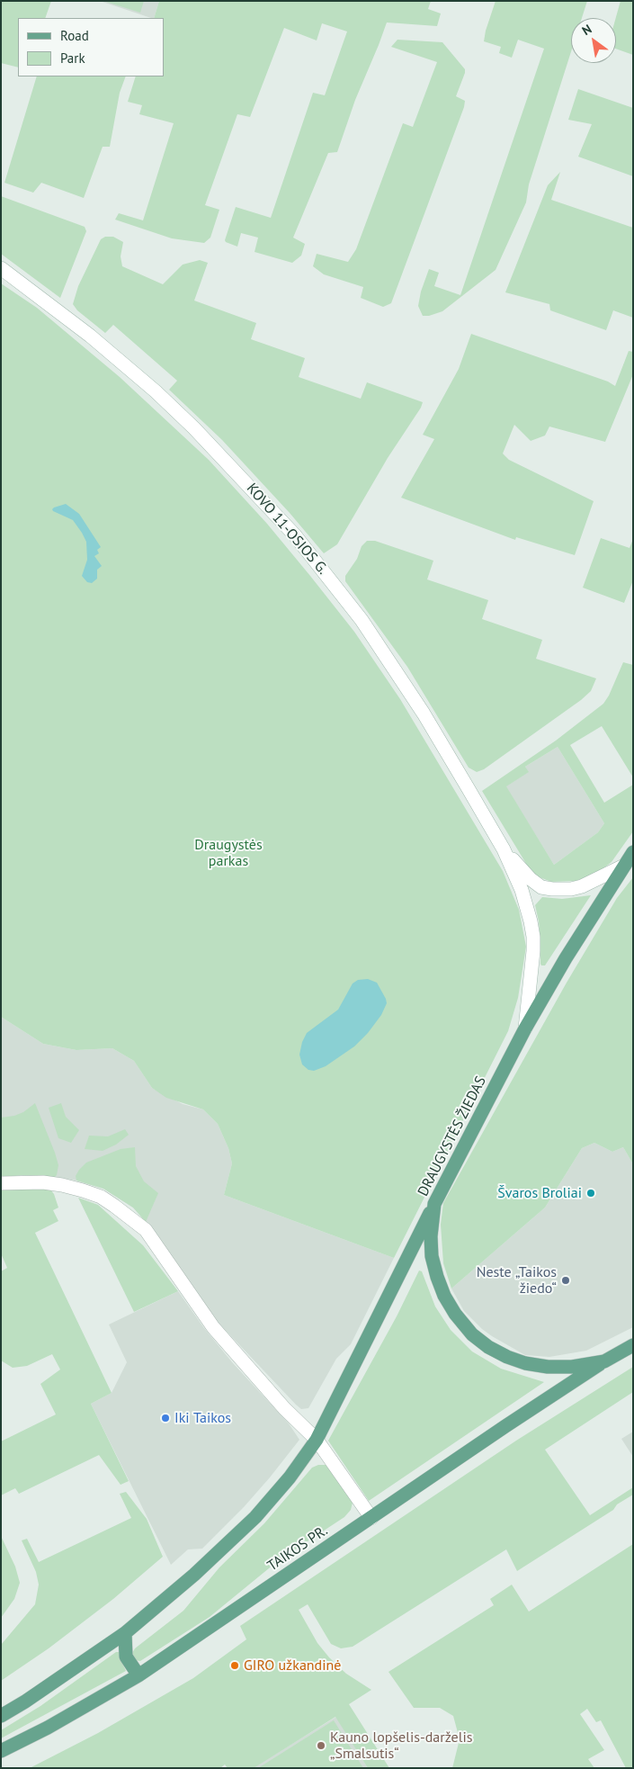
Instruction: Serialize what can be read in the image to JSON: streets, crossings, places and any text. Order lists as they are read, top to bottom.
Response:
{
  "streets": {
    "main road": ["KOVO 11-OSIOS G.", "DRAUGYSTĖS ŽIEDAS", "TAIKOS PR."]
  },
  "crossings": [
    ["KOVO 11-OSIOS G.", "DRAUGYSTĖS ŽIEDAS"],
    ["DRAUGYSTĖS ŽIEDAS", "TAIKOS PR."]
  ],
  "parks": ["Draugystės parkas"],
  "places": [
    "Švaros Broliai",
    "Neste „Taikos žiedo“",
    "Iki Taikos",
    "GIRO užkandinė",
    "Kauno lopšelis-darželis „Smalsutis“"
  ],
  "legend": ["Road", "Park"],
  "north": "top left"
}
